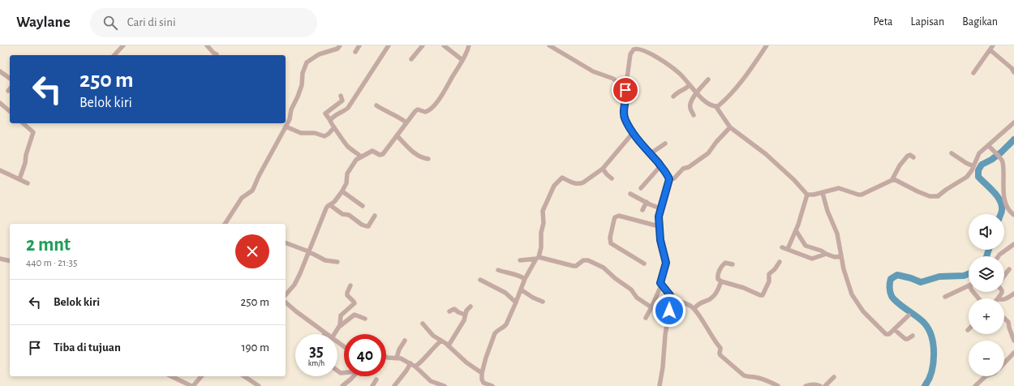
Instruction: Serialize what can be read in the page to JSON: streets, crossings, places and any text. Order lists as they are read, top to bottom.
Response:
{
  "page": {
    "header": "Waylane",
    "search": "Cari di sini",
    "nav": ["Peta", "Lapisan", "Bagikan"],
    "turn": ["250 m", "Belok kiri"],
    "map_buttons": ["+", "−"],
    "heading": ["2 mnt", "440 m · 21:35"],
    "list": [
      {
        "name": "Belok kiri",
        "value": "250 m"
      },
      {
        "name": "Tiba di tujuan",
        "value": "190 m"
      }
    ],
    "speed": "35 km/h",
    "limit": "40"
  }
}
